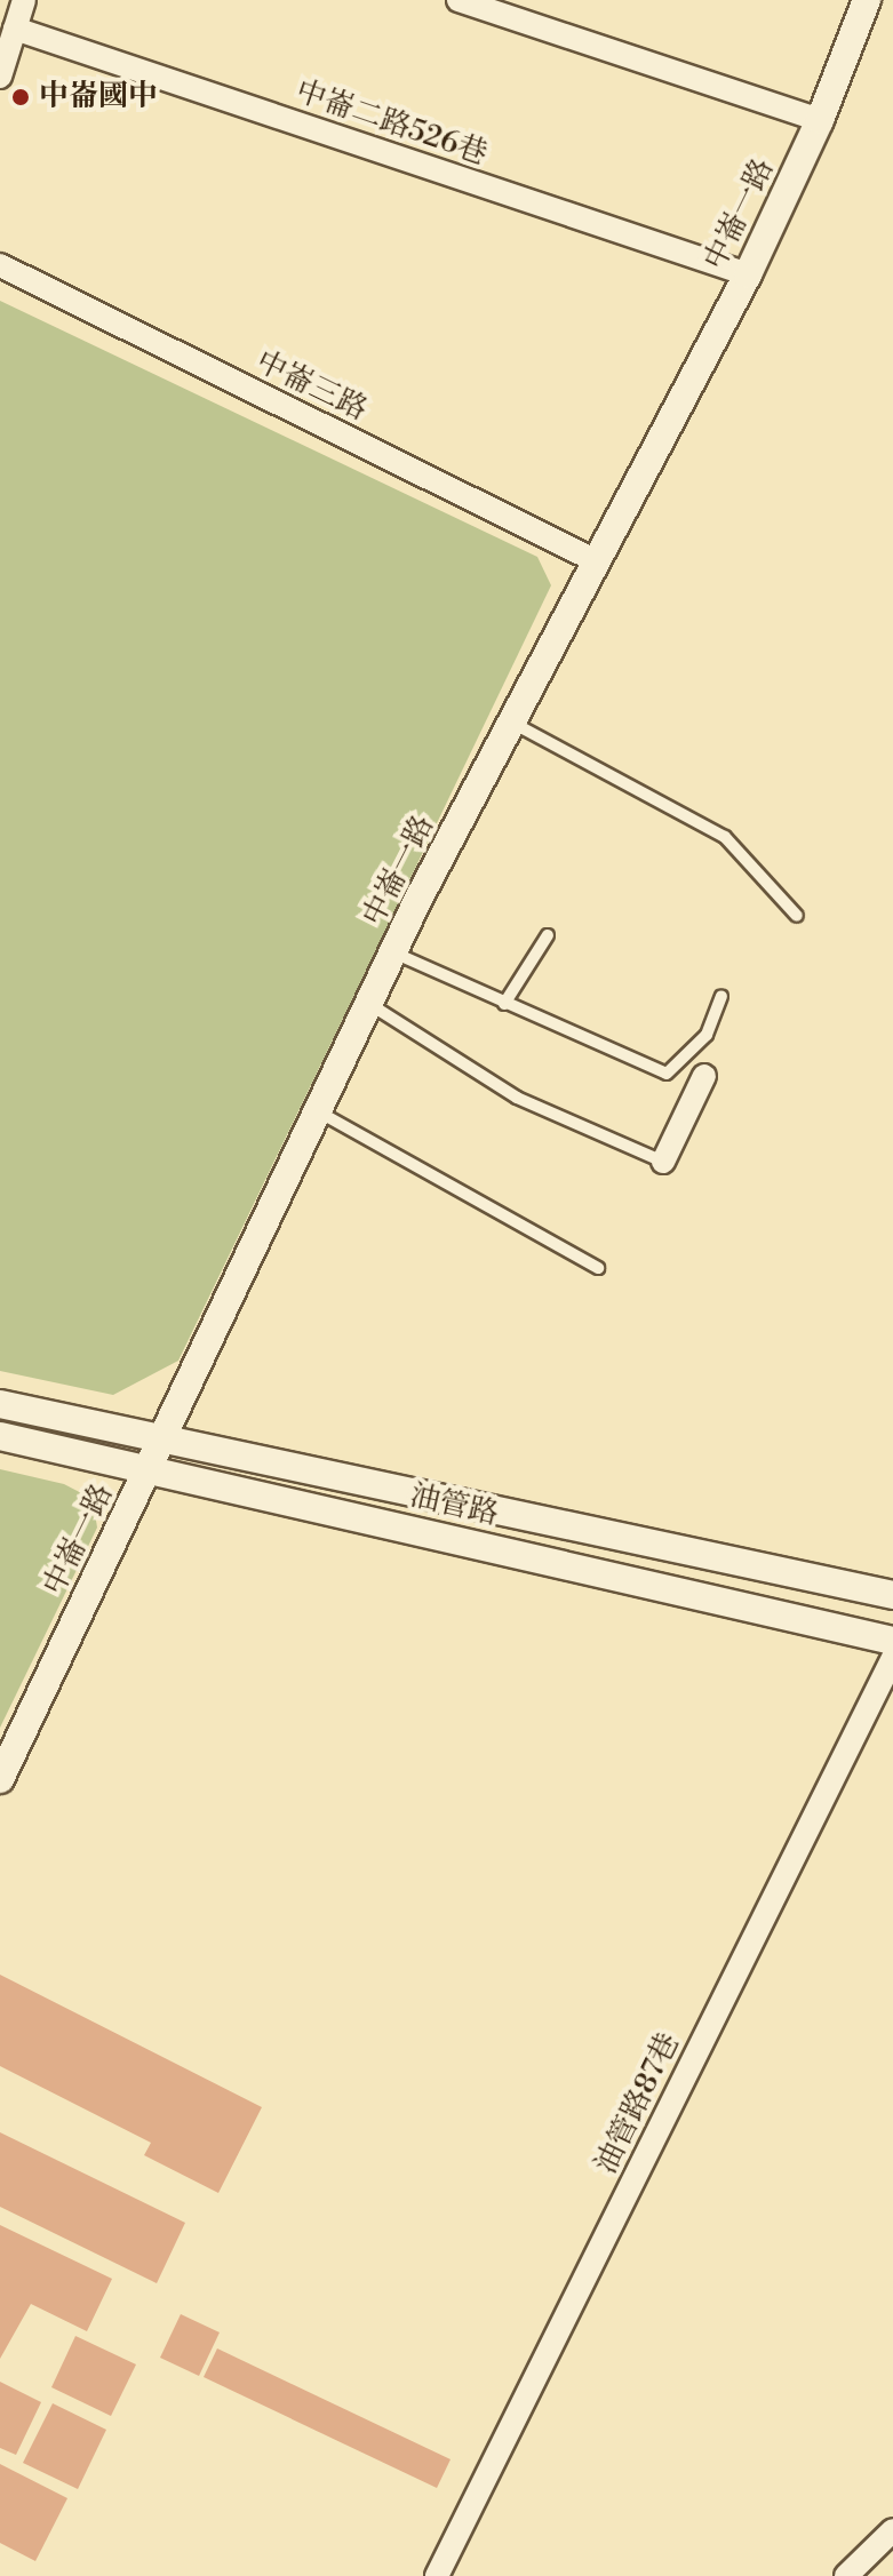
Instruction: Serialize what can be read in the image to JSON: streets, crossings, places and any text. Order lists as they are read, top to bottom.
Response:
{
  "streets": {
    "street": [
      "中崙二路526巷",
      "中崙一路",
      "中崙三路",
      "油管路",
      "油管路87巷"
    ]
  },
  "crossings": [
    ["中崙二路526巷", "中崙一路"],
    ["中崙一路", "中崙三路"],
    ["中崙一路", "油管路"]
  ],
  "places": ["中崙國中"]
}
